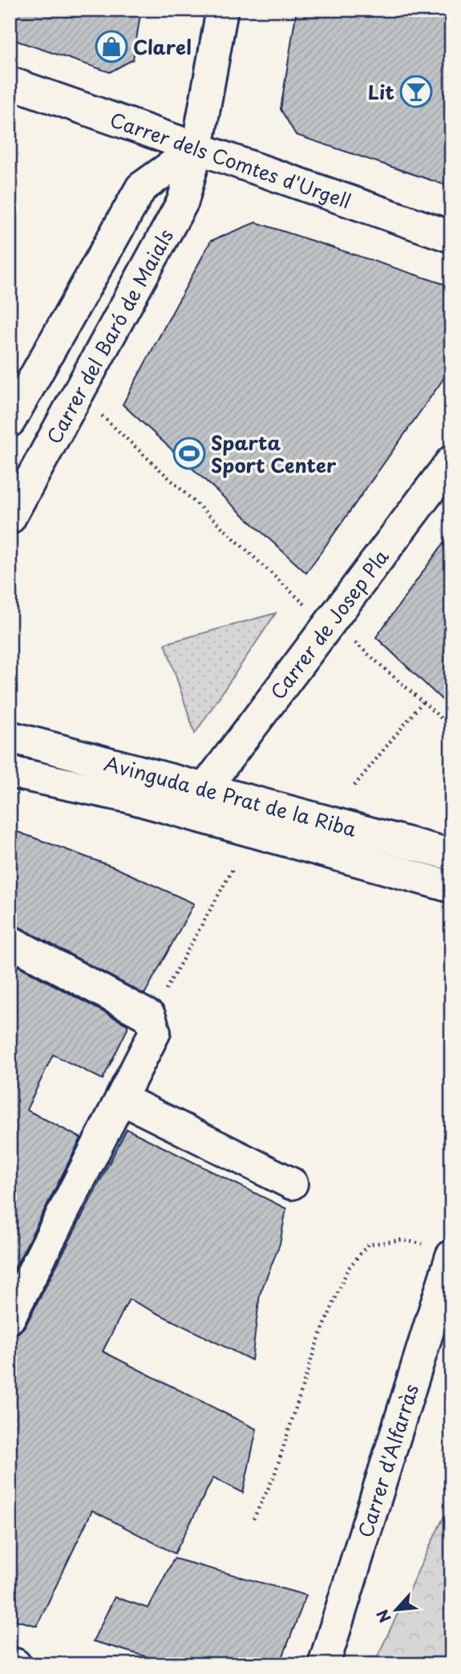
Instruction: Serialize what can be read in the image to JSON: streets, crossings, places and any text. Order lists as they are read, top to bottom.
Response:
{
  "streets": {
    "street": [
      "Carrer dels Comtes d'Urgell",
      "Carrer del Baró de Maials",
      "Carrer de Josep Pla",
      "Avinguda de Prat de la Riba",
      "Carrer d'Alfarràs"
    ]
  },
  "crossings": [
    ["Carrer dels Comtes d'Urgell", "Carrer del Baró de Maials"],
    ["Carrer de Josep Pla", "Avinguda de Prat de la Riba"]
  ],
  "places": {
    "shop": ["Clarel"],
    "bar": ["Lit"],
    "sports": ["Sparta Sport Center"]
  },
  "north": "bottom left"
}
